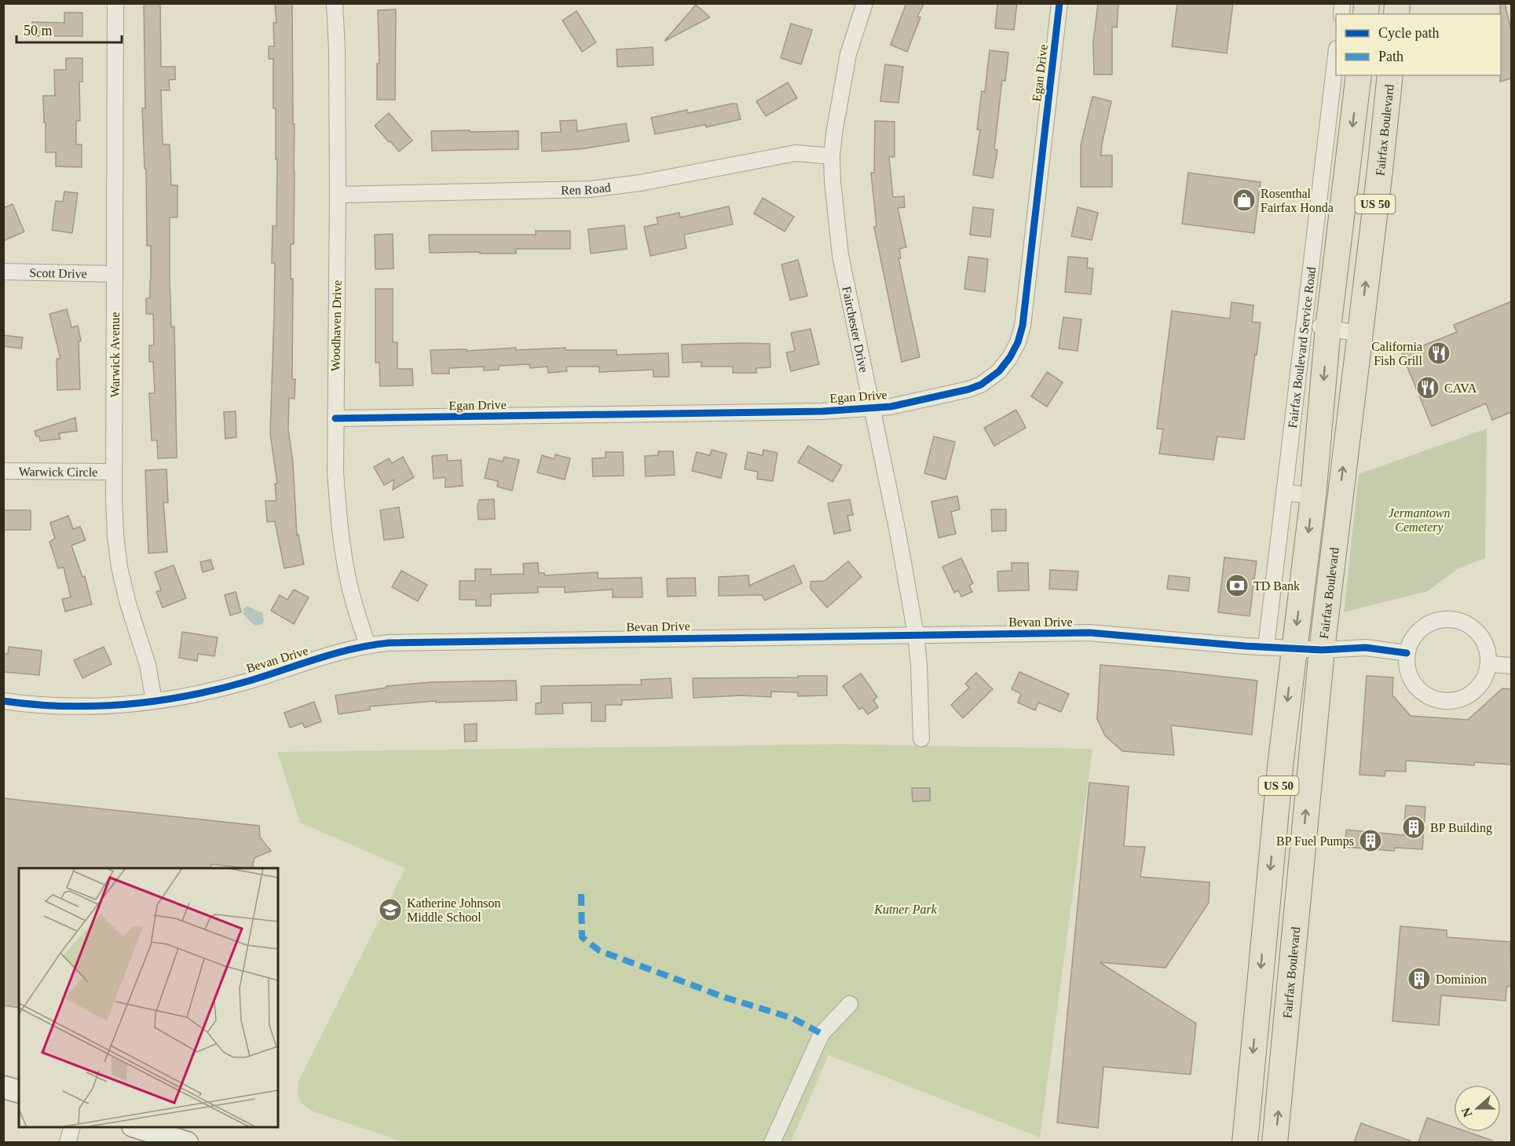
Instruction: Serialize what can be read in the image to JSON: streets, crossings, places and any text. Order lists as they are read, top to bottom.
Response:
{
  "streets": {
    "main road": ["Fairfax Boulevard", "US 50"],
    "street": [
      "Egan Drive",
      "Ren Road",
      "Scott Drive",
      "Woodhaven Drive",
      "Fairchester Drive",
      "Fairfax Boulevard Service Road",
      "Warwick Avenue",
      "Warwick Circle",
      "Bevan Drive"
    ]
  },
  "crossings": [
    ["Egan Drive", "Woodhaven Drive"],
    ["Egan Drive", "Fairchester Drive"],
    ["Fairfax Boulevard", "Bevan Drive"],
    ["Ren Road", "Woodhaven Drive"],
    ["Ren Road", "Fairchester Drive"],
    ["US 50", "Bevan Drive"],
    ["Scott Drive", "Warwick Avenue"],
    ["Woodhaven Drive", "Bevan Drive"],
    ["Fairchester Drive", "Bevan Drive"],
    ["Fairfax Boulevard Service Road", "Bevan Drive"],
    ["Warwick Avenue", "Warwick Circle"],
    ["Warwick Avenue", "Bevan Drive"]
  ],
  "parks": ["Jermantown Cemetery", "Kutner Park"],
  "places": {
    "shop": ["Rosenthal Fairfax Honda"],
    "restaurant": ["California Fish Grill", "CAVA"],
    "bank": ["TD Bank"],
    "building": ["BP Building", "BP Fuel Pumps", "Dominion"],
    "school or university": ["Katherine Johnson Middle School"]
  },
  "legend": ["Cycle path", "Path"],
  "scale_bar": "50 m",
  "north": "left"
}
